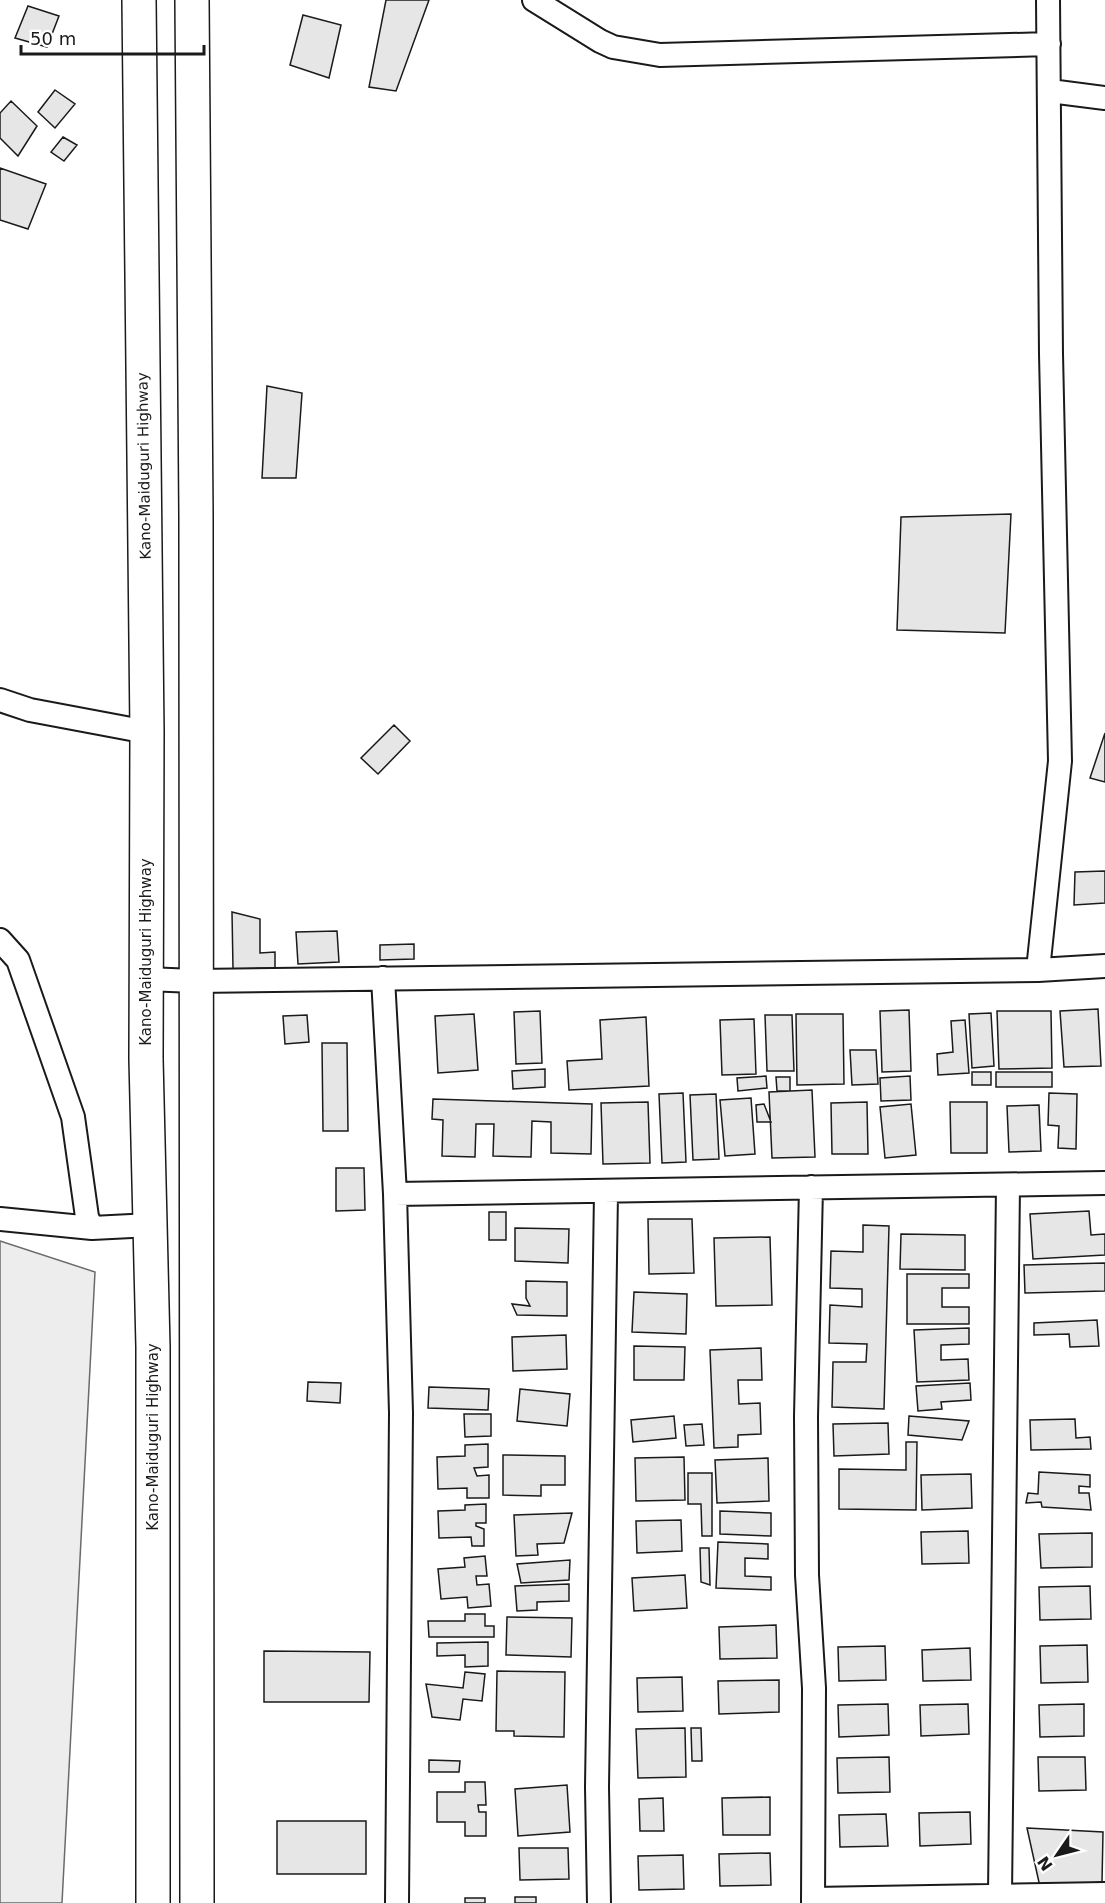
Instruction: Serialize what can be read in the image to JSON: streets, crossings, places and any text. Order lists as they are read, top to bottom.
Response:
{
  "streets": {
    "highway": ["Kano-Maiduguri Highway"]
  },
  "scale_bar": "50 m",
  "north": "bottom left"
}
